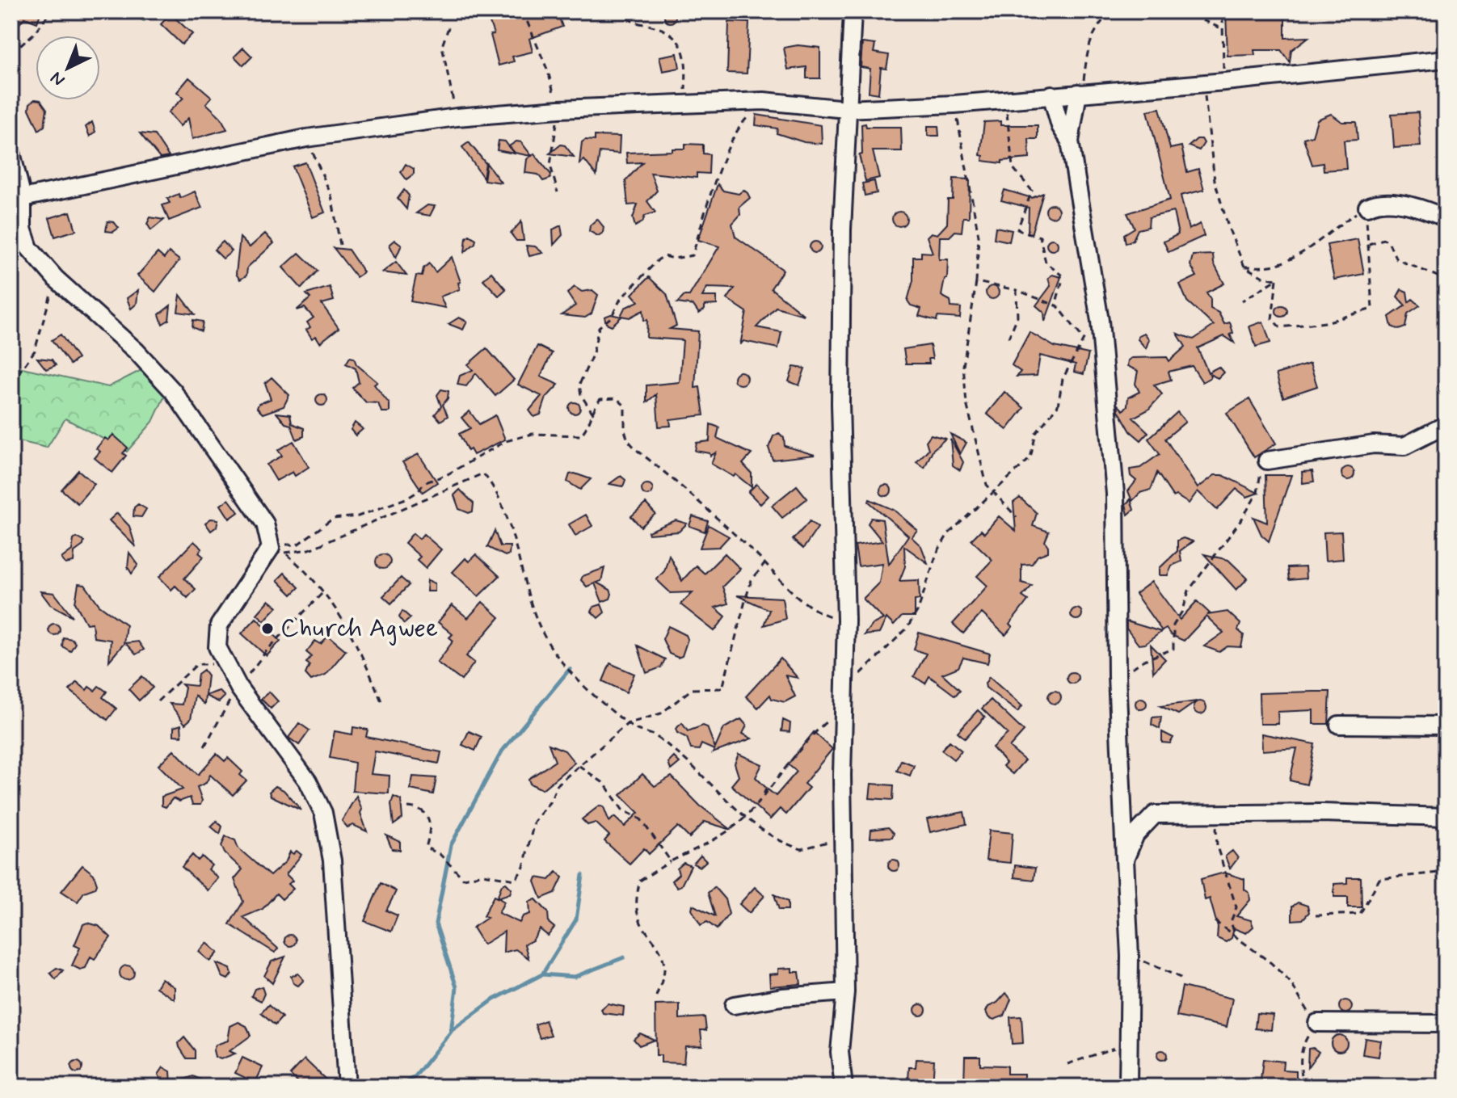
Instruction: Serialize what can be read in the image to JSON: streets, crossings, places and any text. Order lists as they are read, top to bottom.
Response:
{
  "places": ["Church Agwee"],
  "north": "bottom left"
}
